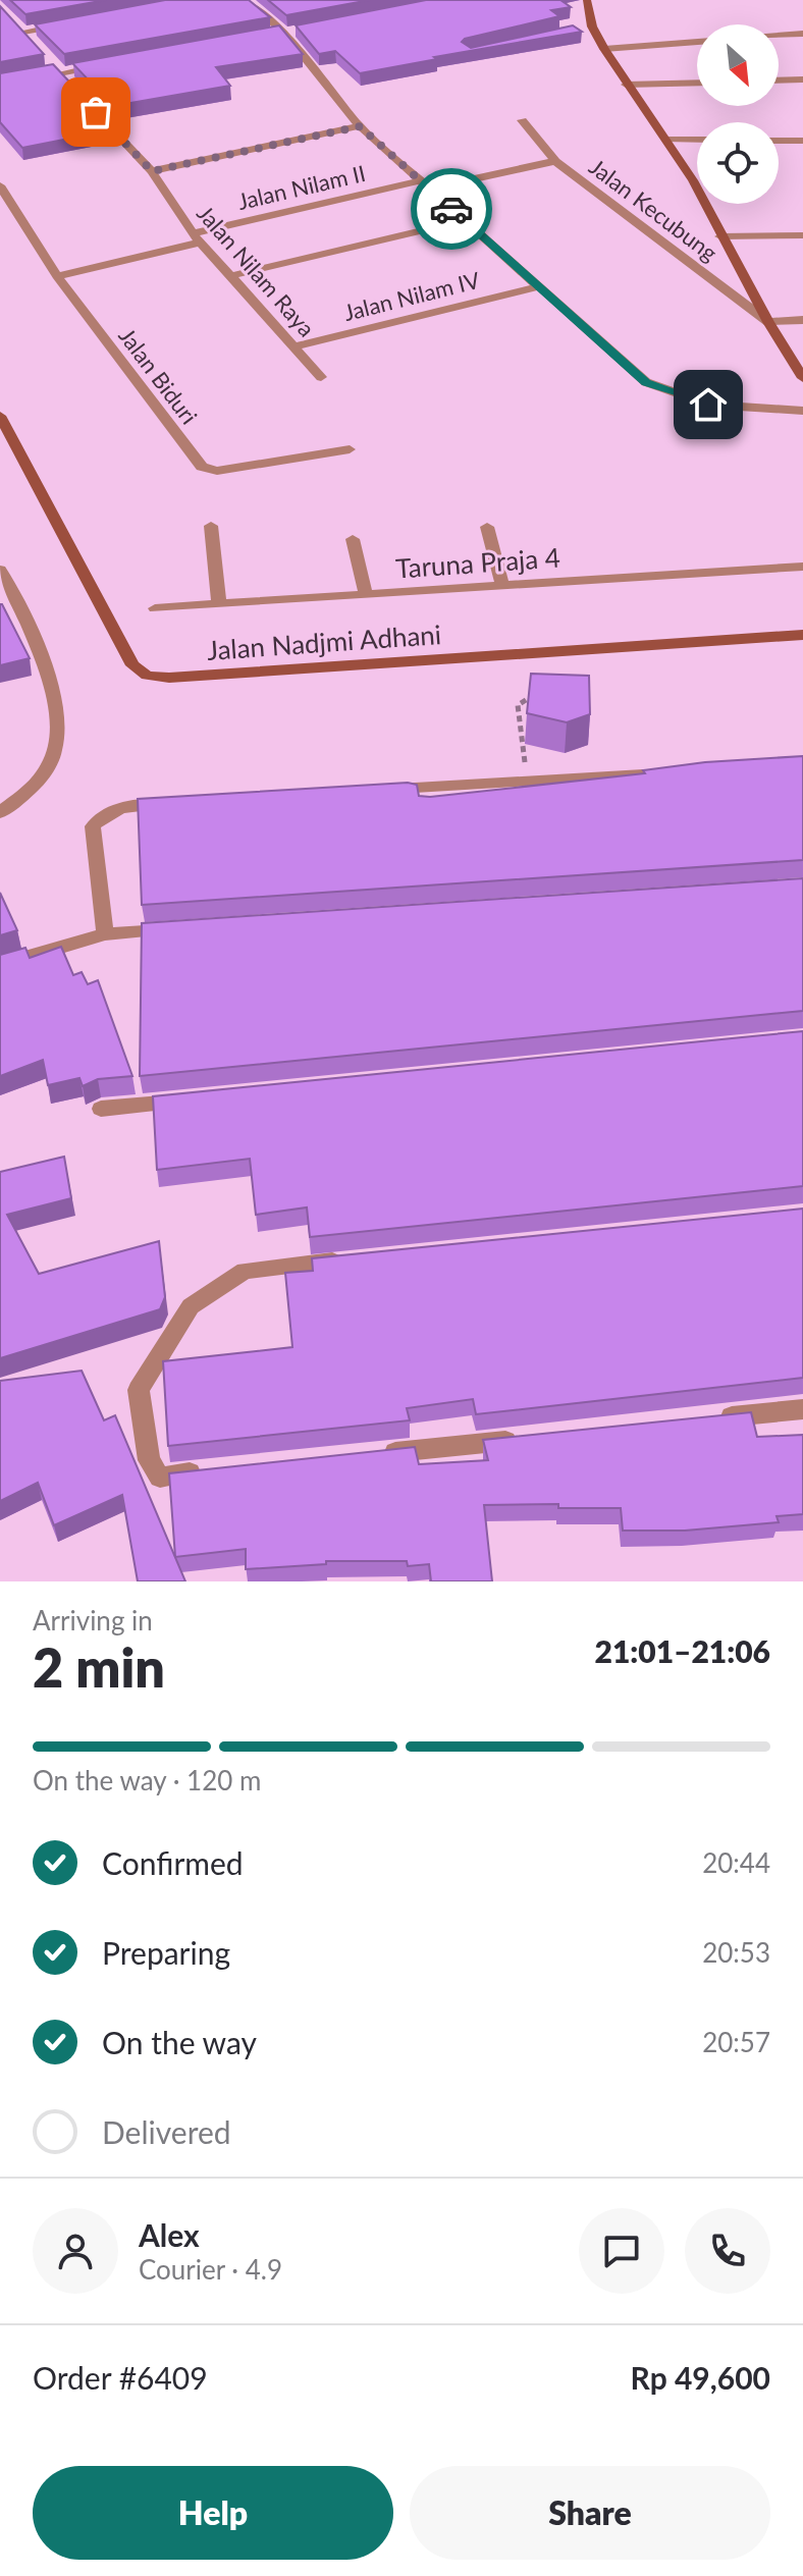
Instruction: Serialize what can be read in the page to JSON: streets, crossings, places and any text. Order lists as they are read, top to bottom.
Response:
{
  "streets": {
    "main road": ["Jalan Nadjmi Adhani"],
    "street": [
      "Jalan Nilam II",
      "Jalan Kecubung",
      "Jalan Nilam Raya",
      "Jalan Nilam IV",
      "Jalan Biduri",
      "Taruna Praja 4"
    ]
  },
  "crossings": [
    ["Jalan Nilam II", "Jalan Kecubung"],
    ["Jalan Nilam II", "Jalan Nilam Raya"],
    ["Jalan Nilam II", "Jalan Biduri"],
    ["Jalan Nilam Raya", "Jalan Nilam IV"]
  ],
  "north": "bottom right",
  "page": {
    "heading": ["2 min", "Arriving in", "21:01–21:06"],
    "panel": [
      "Alex",
      "Courier · 4.9",
      "Order #6409",
      "Rp 49,600"
    ],
    "bar": "On the way · 120 m",
    "list": [
      ["Confirmed", "20:44"],
      ["Preparing", "20:53"],
      ["On the way", "20:57"],
      "Delivered"
    ],
    "buttons": ["Help", "Share"]
  }
}
